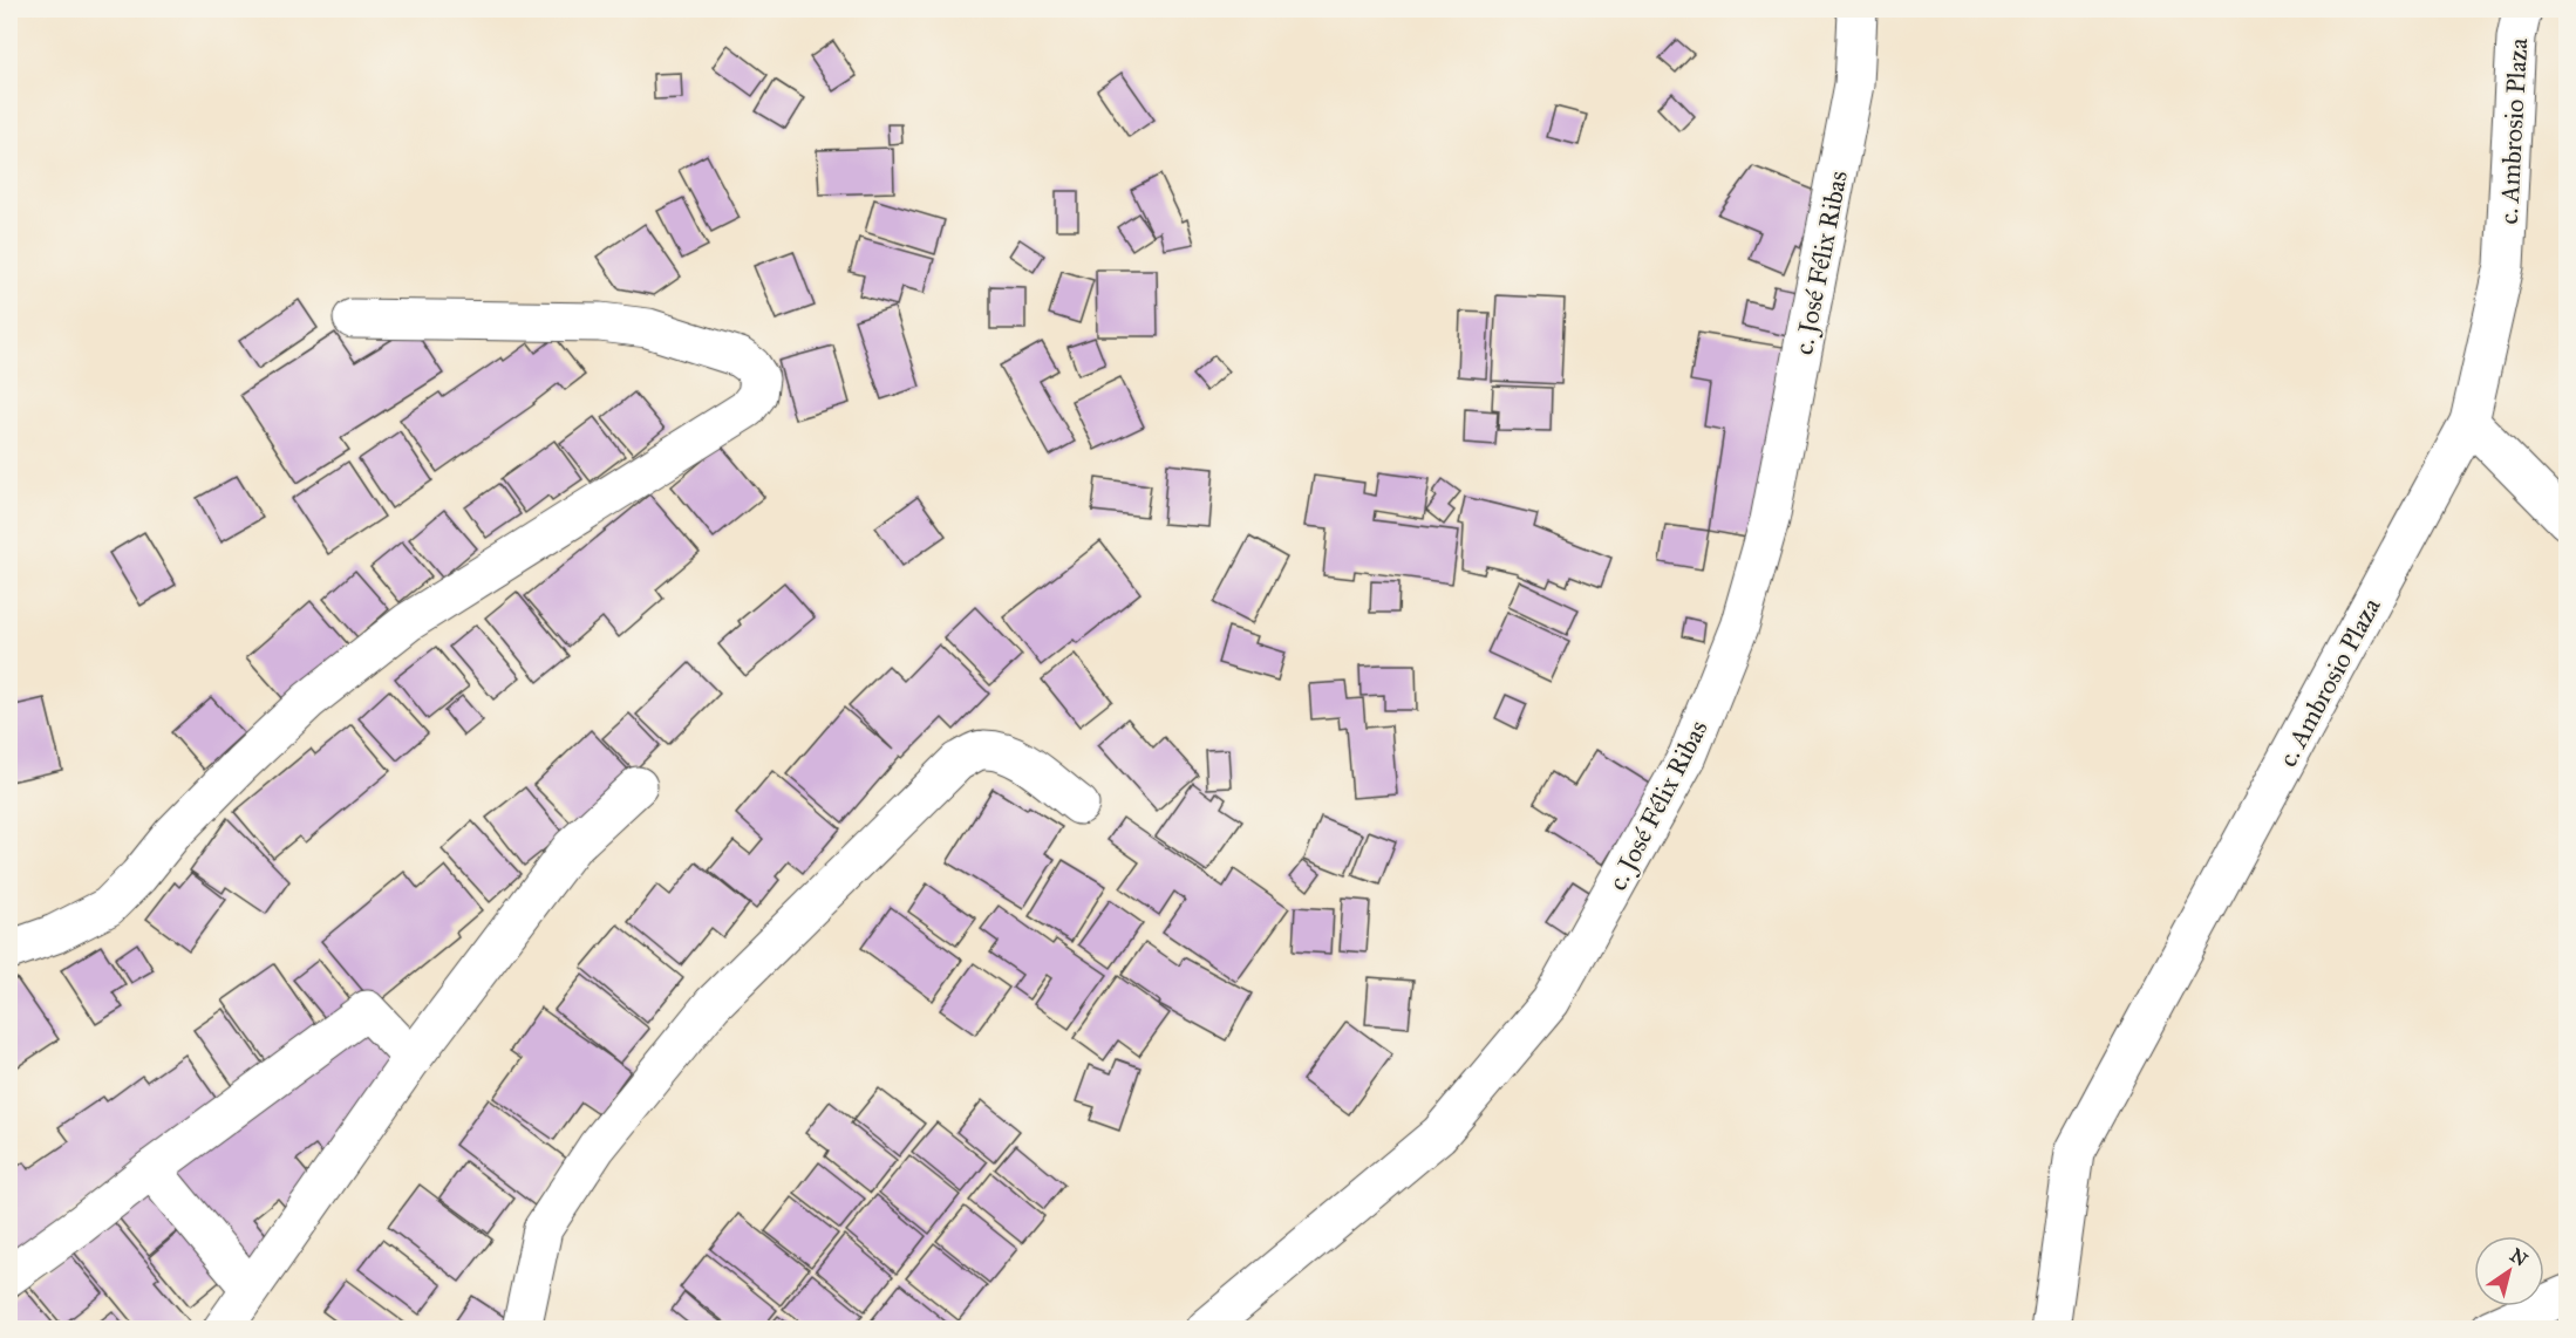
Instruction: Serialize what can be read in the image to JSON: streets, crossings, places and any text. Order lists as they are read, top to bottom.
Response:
{
  "streets": {
    "street": ["c. Ambrosio Plaza", "c. José Félix Ribas"]
  },
  "north": "top right"
}
